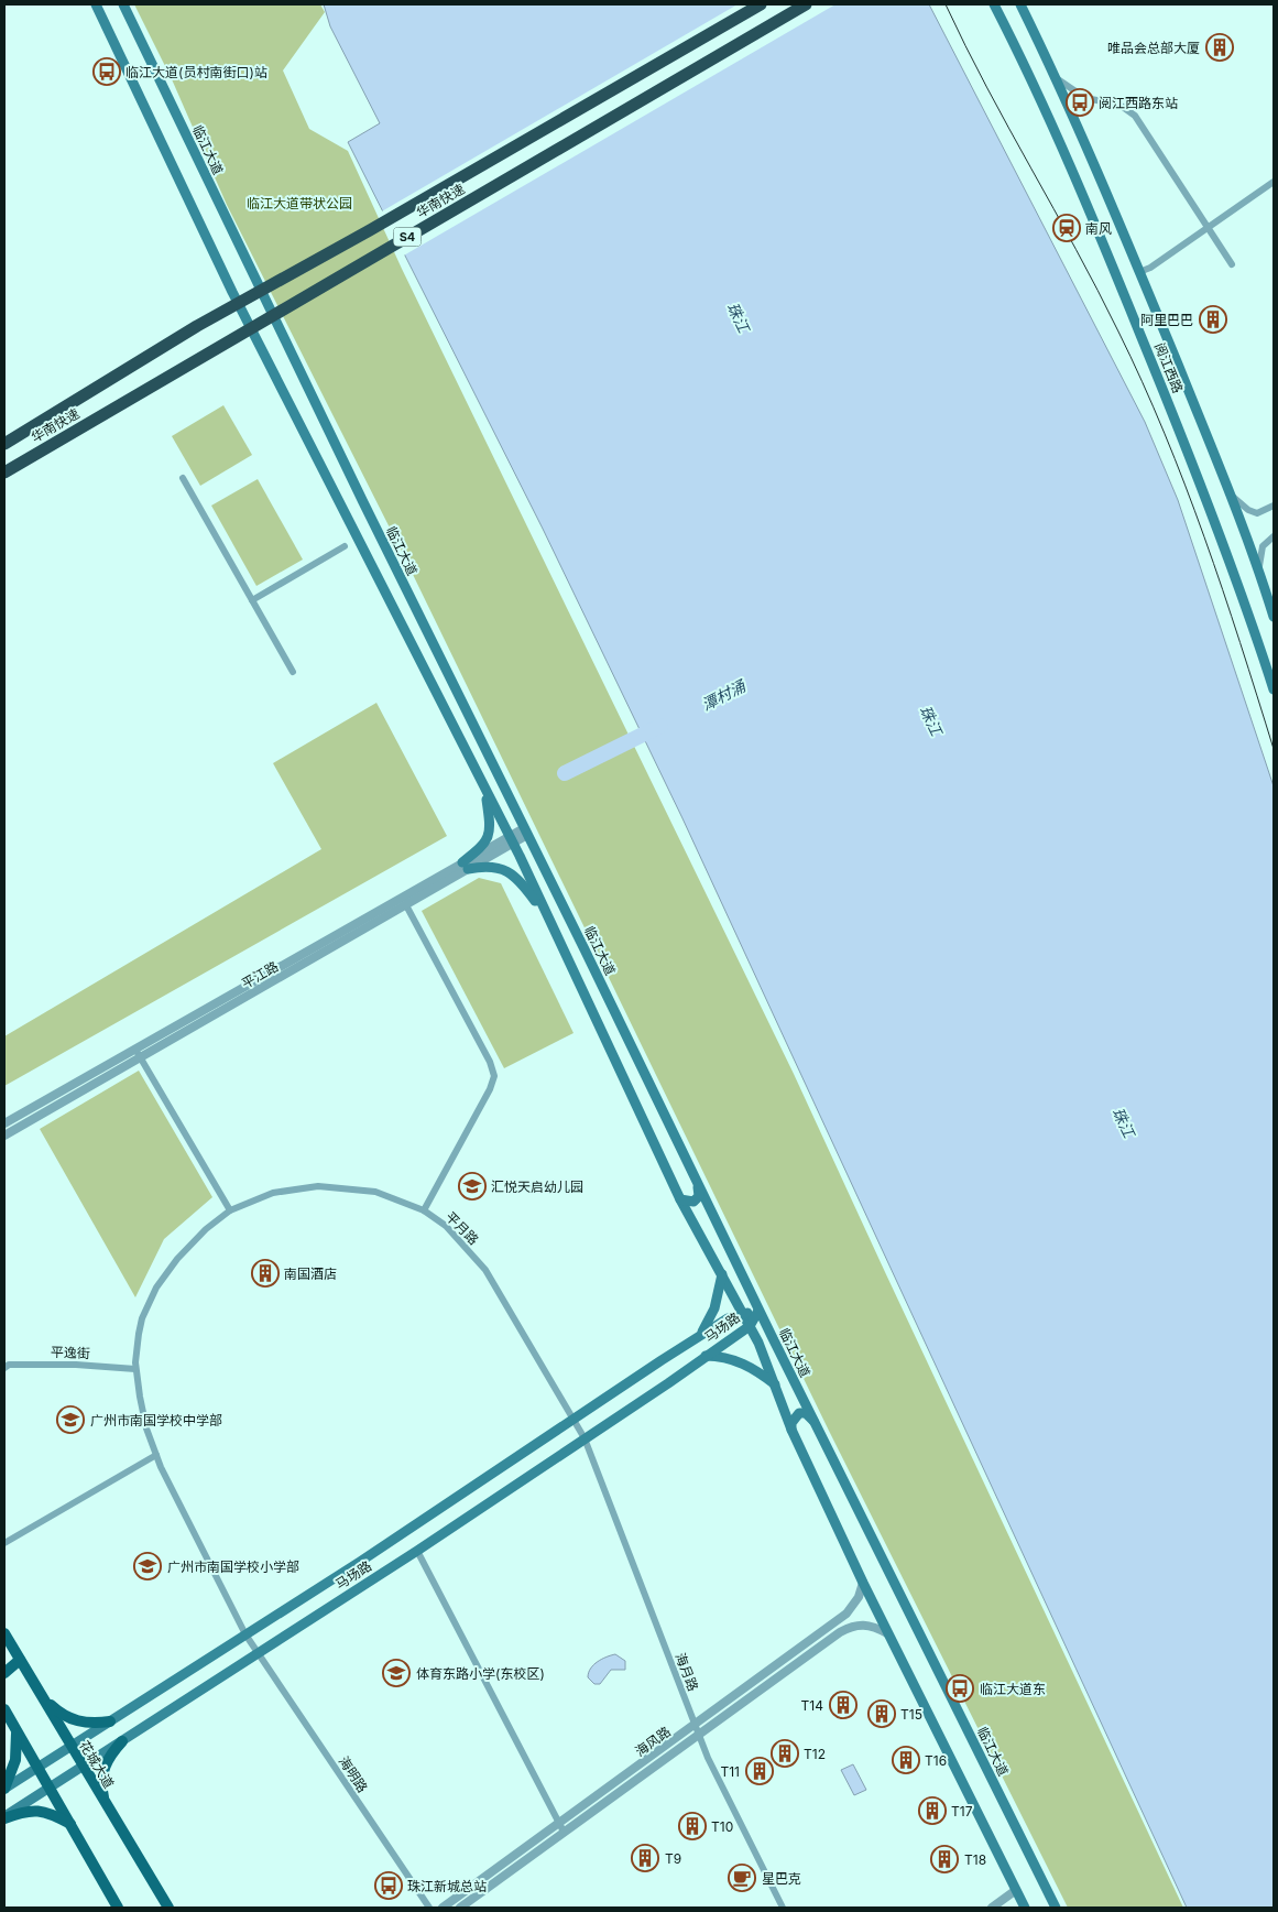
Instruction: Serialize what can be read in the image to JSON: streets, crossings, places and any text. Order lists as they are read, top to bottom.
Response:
{
  "streets": {
    "highway": ["华南快速", "S4"],
    "main road": [
      "临江大道",
      "阅江西路",
      "马场路",
      "花城大道"
    ],
    "street": [
      "平江路",
      "平月路",
      "平逸街",
      "海月路",
      "海风路",
      "海明路"
    ]
  },
  "crossings": [
    ["临江大道", "平江路"],
    ["临江大道", "马场路"],
    ["临江大道", "海风路"],
    ["平月路", "马场路"],
    ["平月路", "平逸街"],
    ["平月路", "海月路"],
    ["平月路", "海明路"],
    ["马场路", "海月路"],
    ["马场路", "花城大道"],
    ["马场路", "海明路"],
    ["海月路", "海风路"]
  ],
  "water": ["珠江", "潭村涌"],
  "parks": ["临江大道带状公园"],
  "places": {
    "building": [
      "唯品会总部大厦",
      "阿里巴巴",
      "南国酒店",
      "T14",
      "T15",
      "T12",
      "T16",
      "T11",
      "T17",
      "T10",
      "T9",
      "T18"
    ],
    "bus stop": [
      "临江大道(员村南街口)站",
      "阅江西路东站",
      "临江大道东",
      "珠江新城总站"
    ],
    "station": ["南风"],
    "school or university": [
      "汇悦天启幼儿园",
      "广州市南国学校中学部",
      "广州市南国学校小学部",
      "体育东路小学(东校区)"
    ],
    "cafe": ["星巴克"]
  }
}
